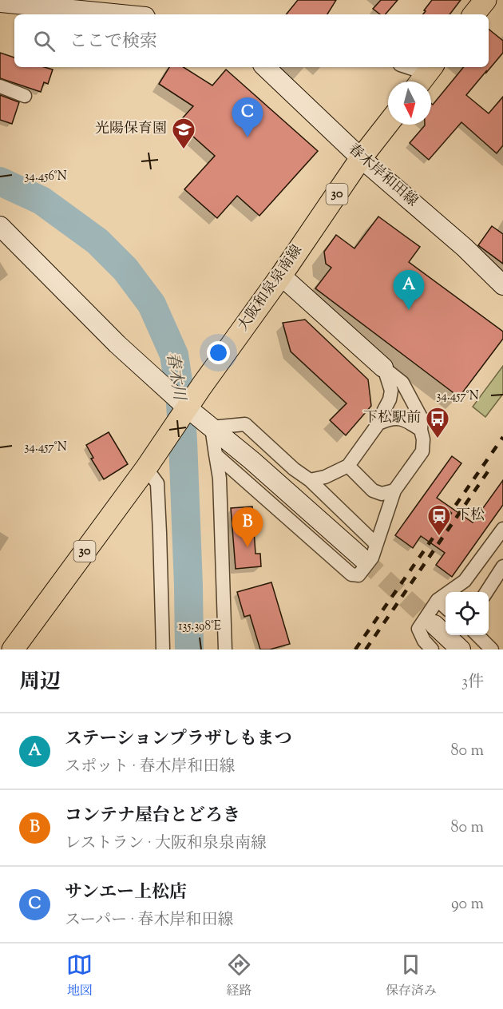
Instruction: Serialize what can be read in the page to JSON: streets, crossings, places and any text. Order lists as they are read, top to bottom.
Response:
{
  "streets": {
    "main road": ["30", "大阪和泉泉南線"],
    "street": ["春木岸和田線"]
  },
  "crossings": [
    ["春木岸和田線", "大阪和泉泉南線"]
  ],
  "water": ["春木川"],
  "places": {
    "school or university": ["光陽保育園"],
    "bus stop": ["下松駅前"],
    "station": ["下松"]
  },
  "north": "bottom",
  "page": {
    "search": "ここで検索",
    "pins": ["C", "A", "B"],
    "heading": ["周辺", "3件"],
    "list": [
      {
        "mark": "A",
        "name": "ステーションプラザしもまつ",
        "note": "スポット · 春木岸和田線",
        "value": "80 m"
      },
      {
        "mark": "B",
        "name": "コンテナ屋台とどろき",
        "note": "レストラン · 大阪和泉泉南線",
        "value": "80 m"
      },
      {
        "mark": "C",
        "name": "サンエー上松店",
        "note": "スーパー · 春木岸和田線",
        "value": "90 m"
      }
    ],
    "nav": ["地図", "経路", "保存済み"]
  },
  "coordinates": ["34.456°N", "34.457°N", "135.398°E"]
}
